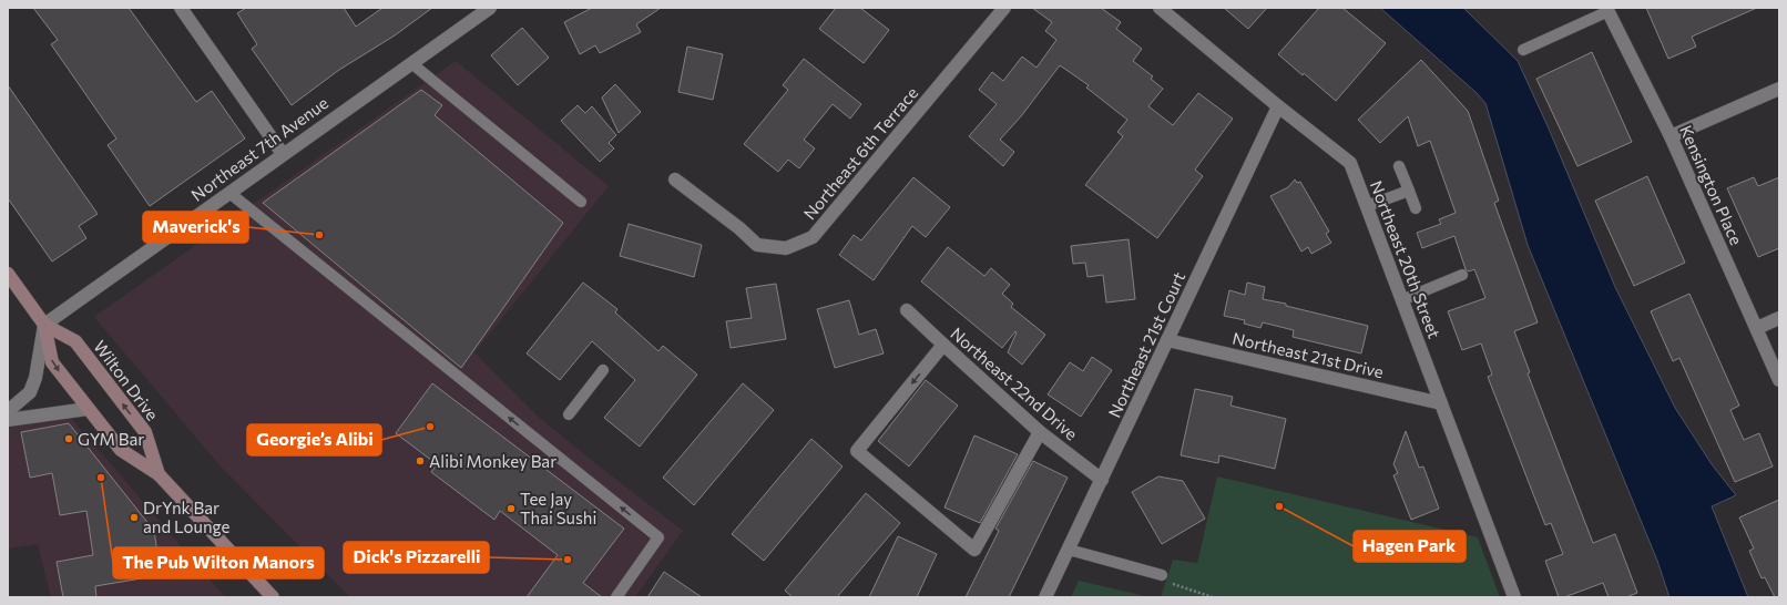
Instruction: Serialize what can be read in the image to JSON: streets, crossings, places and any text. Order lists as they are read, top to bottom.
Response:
{
  "streets": {
    "main road": ["Wilton Drive"],
    "street": [
      "Northeast 7th Avenue",
      "Northeast 6th Terrace",
      "Kensington Place",
      "Northeast 20th Street",
      "Northeast 21st Court",
      "Northeast 21st Drive",
      "Northeast 22nd Drive"
    ]
  },
  "crossings": [
    ["Northeast 7th Avenue", "Wilton Drive"],
    ["Northeast 20th Street", "Northeast 21st Court"],
    ["Northeast 20th Street", "Northeast 21st Drive"],
    ["Northeast 21st Court", "Northeast 21st Drive"],
    ["Northeast 21st Court", "Northeast 22nd Drive"]
  ],
  "places": [
    "Maverick's",
    "Georgie’s Alibi",
    "GYM Bar",
    "Alibi Monkey Bar",
    "The Pub Wilton Manors",
    "Hagen Park",
    "Tee Jay Thai Sushi",
    "DrYnk Bar and Lounge",
    "Dick's Pizzarelli"
  ]
}
